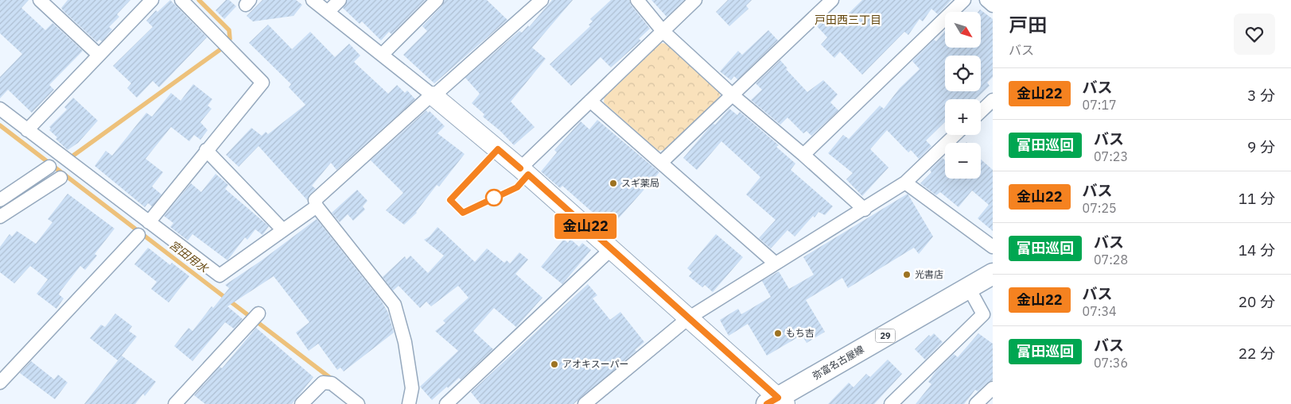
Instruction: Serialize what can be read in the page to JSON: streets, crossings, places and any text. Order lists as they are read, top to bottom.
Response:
{
  "streets": {
    "main road": ["29", "弥富名古屋線"]
  },
  "districts": ["戸田西三丁目"],
  "water": ["宮田用水"],
  "places": [
    "スギ薬局",
    "光書店",
    "もち吉",
    "アオキスーパー"
  ],
  "lines": ["bus line 金山22"],
  "north": "bottom right",
  "page": {
    "on_map": "金山22",
    "heading": ["戸田", "バス"],
    "map_buttons": ["+", "−"],
    "list": [
      {
        "mark": "金山22",
        "name": "バス",
        "note": "07:17",
        "value": "3 分"
      },
      {
        "mark": "富田巡回",
        "name": "バス",
        "note": "07:23",
        "value": "9 分"
      },
      {
        "mark": "金山22",
        "name": "バス",
        "note": "07:25",
        "value": "11 分"
      },
      {
        "mark": "富田巡回",
        "name": "バス",
        "note": "07:28",
        "value": "14 分"
      },
      {
        "mark": "金山22",
        "name": "バス",
        "note": "07:34",
        "value": "20 分"
      },
      {
        "mark": "富田巡回",
        "name": "バス",
        "note": "07:36",
        "value": "22 分"
      }
    ]
  }
}
